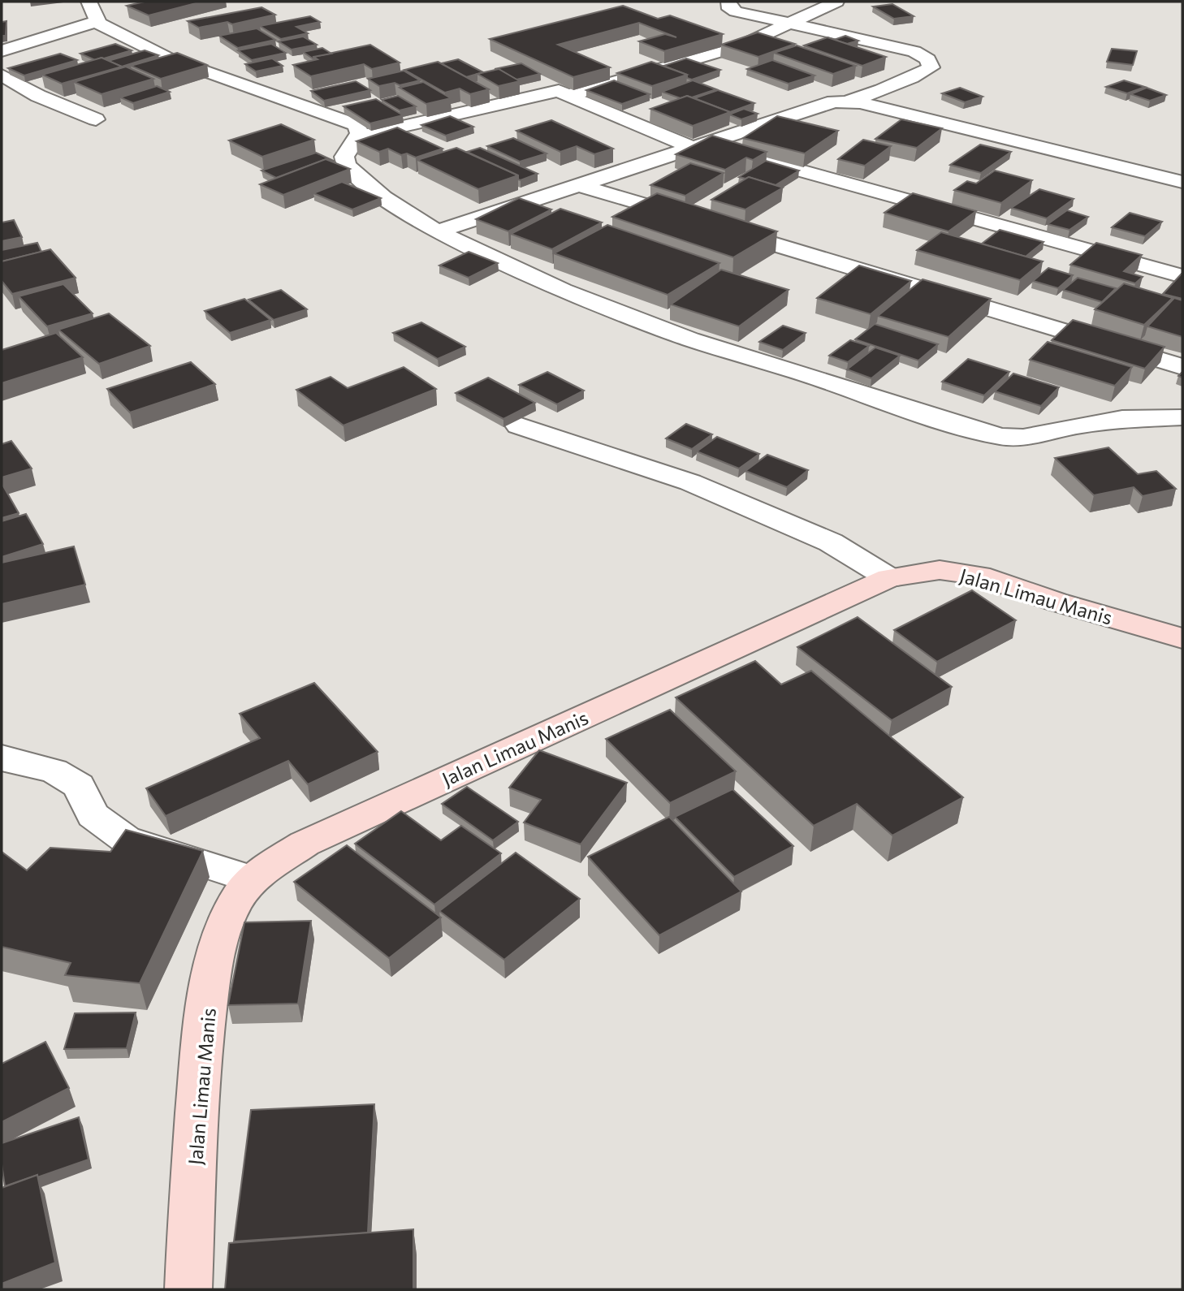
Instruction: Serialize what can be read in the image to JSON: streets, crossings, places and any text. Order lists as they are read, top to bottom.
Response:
{
  "streets": {
    "street": ["Jalan Limau Manis"]
  }
}
